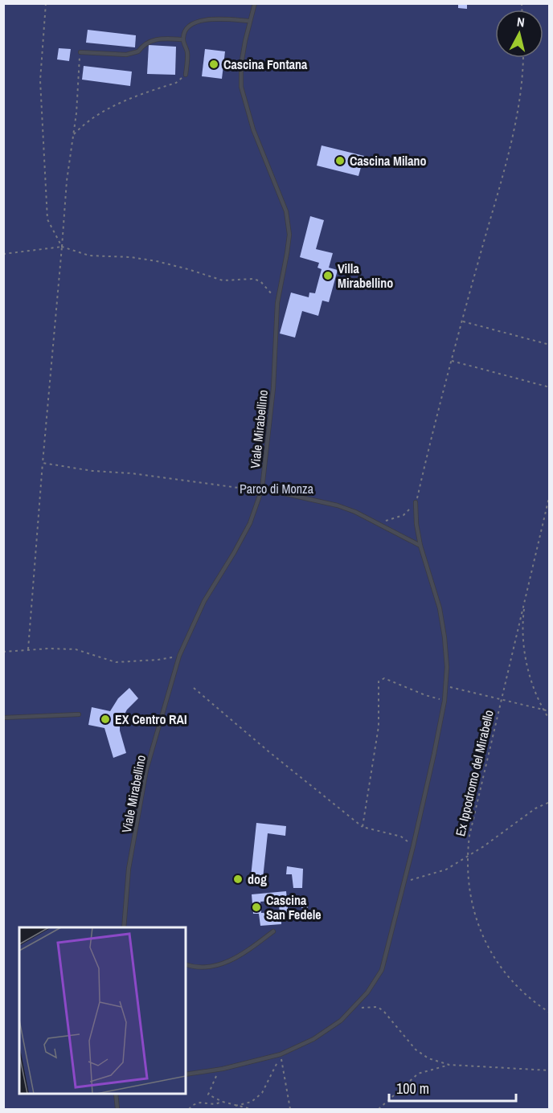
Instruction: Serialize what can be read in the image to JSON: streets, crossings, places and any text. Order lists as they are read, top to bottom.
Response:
{
  "streets": {
    "lane": ["Viale Mirabellino"],
    "path": ["Ex Ippodromo del Mirabello"]
  },
  "parks": ["Parco di Monza"],
  "places": [
    "Cascina Fontana",
    "Cascina Milano",
    "Villa Mirabellino",
    "EX Centro RAI",
    "dog",
    "Cascina San Fedele"
  ],
  "scale_bar": "100 m",
  "north": "top"
}
